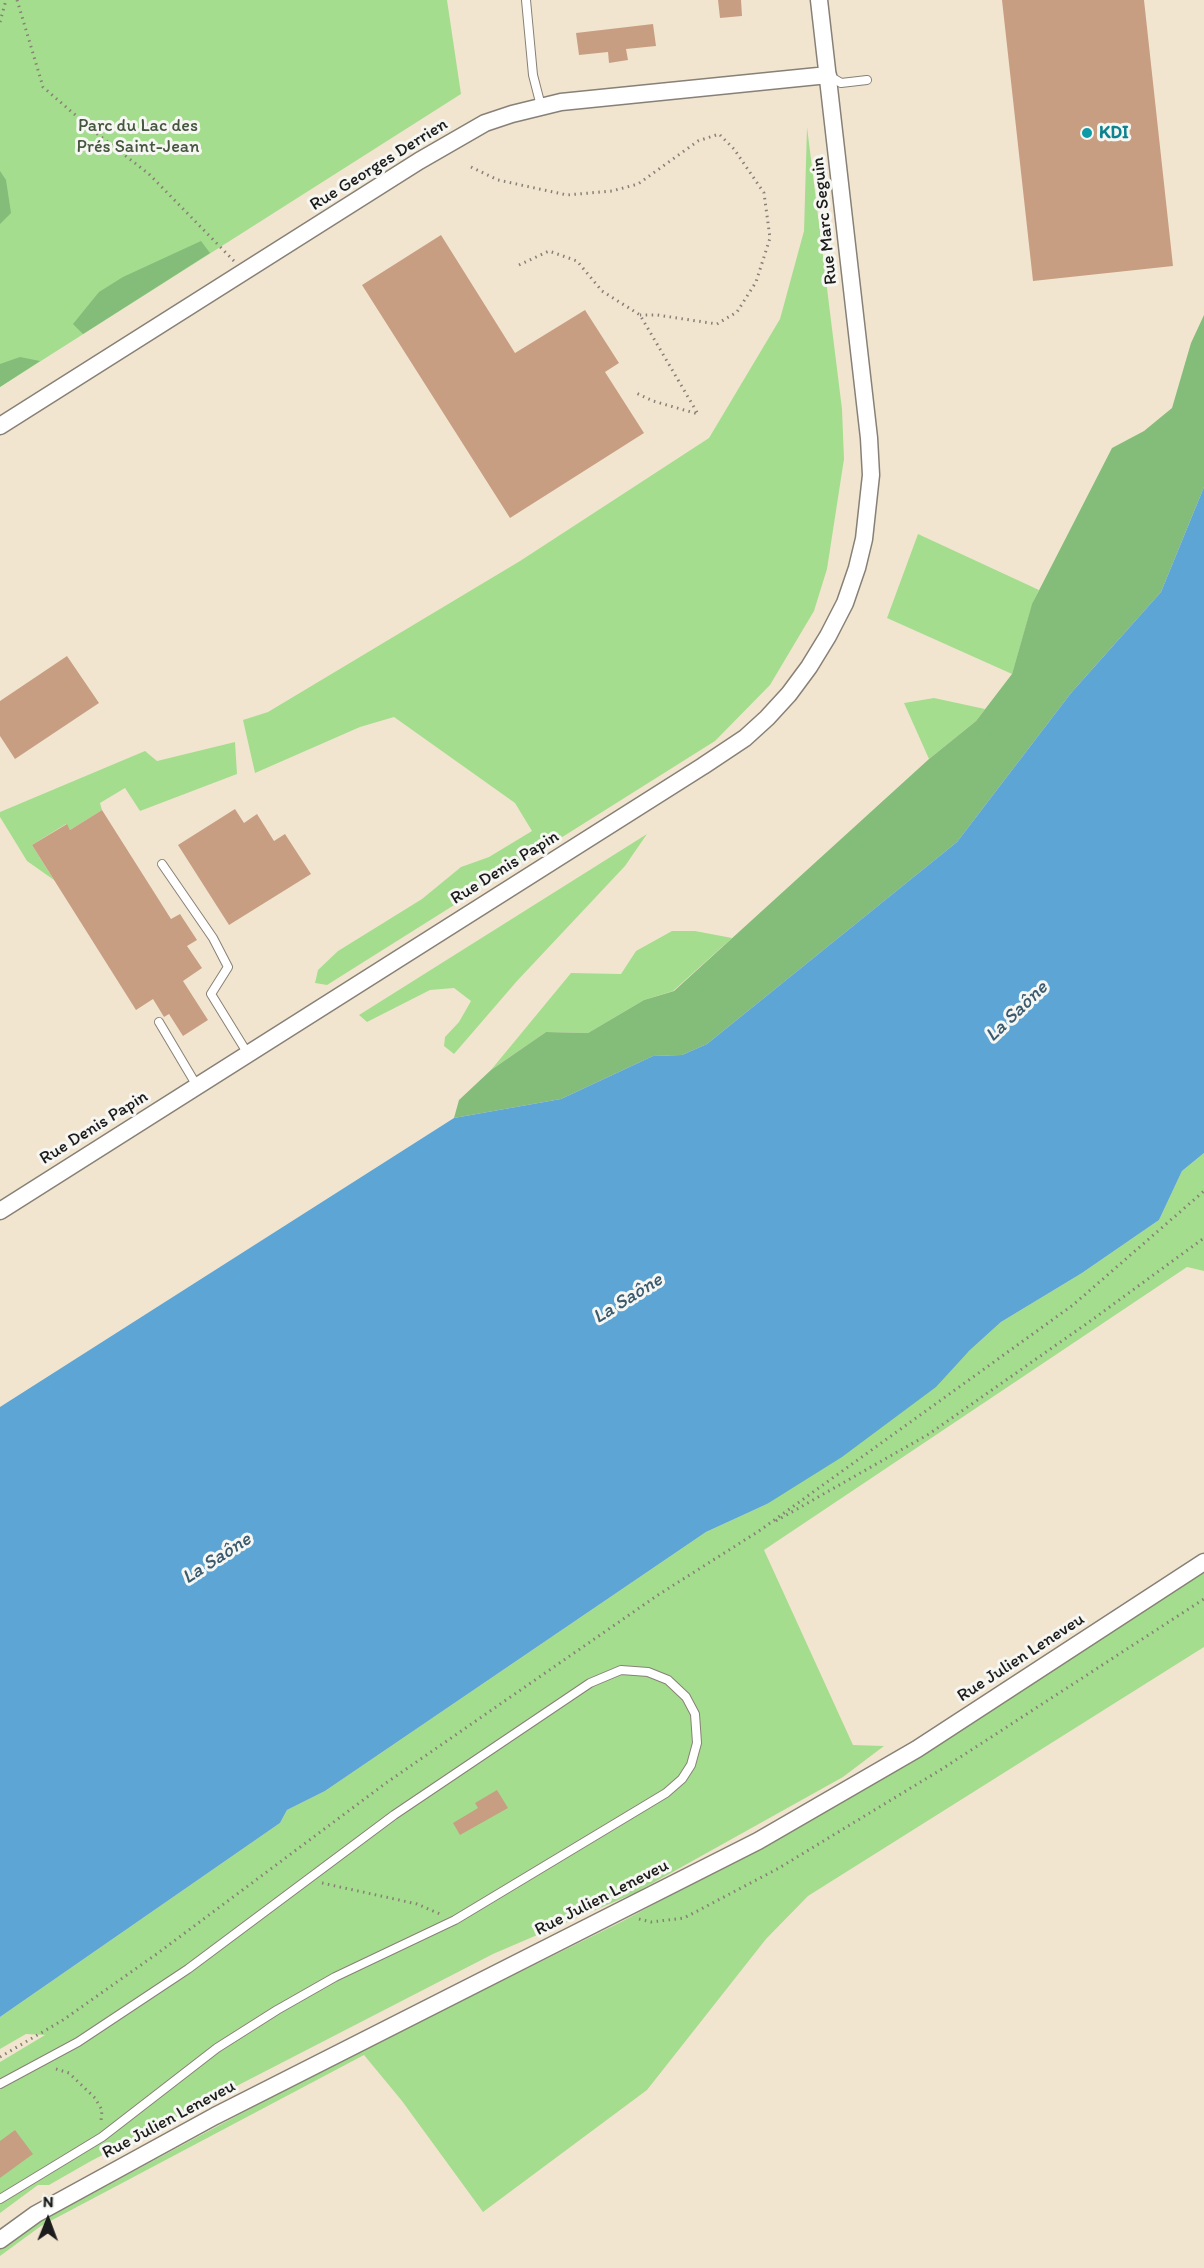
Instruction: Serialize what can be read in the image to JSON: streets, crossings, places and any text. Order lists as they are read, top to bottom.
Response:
{
  "streets": {
    "street": [
      "Rue Georges Derrien",
      "Rue Marc Seguin",
      "Rue Denis Papin",
      "Rue Julien Leneveu"
    ]
  },
  "crossings": [
    ["Rue Georges Derrien", "Rue Marc Seguin"],
    ["Rue Marc Seguin", "Rue Denis Papin"]
  ],
  "water": ["La Saône"],
  "parks": ["Parc du Lac des Prés Saint-Jean"],
  "places": ["KDI"],
  "north": "top"
}
